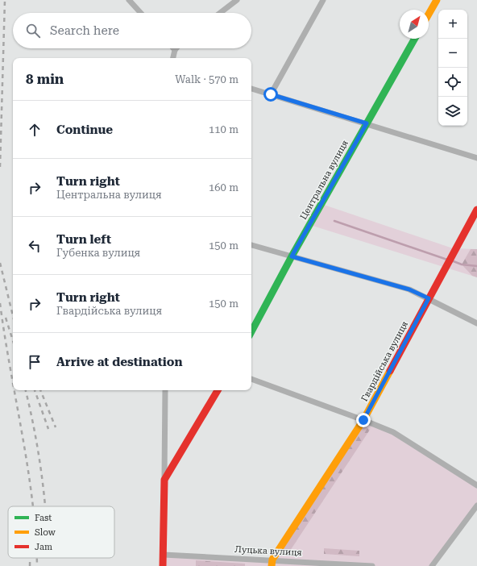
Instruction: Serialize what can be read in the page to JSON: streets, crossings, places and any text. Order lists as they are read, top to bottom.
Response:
{
  "streets": {
    "main road": ["Центральна вулиця", "Гвардійська вулиця"],
    "street": ["Луцька вулиця"]
  },
  "crossings": [
    ["Гвардійська вулиця", "Луцька вулиця"]
  ],
  "legend": ["Fast", "Slow", "Jam"],
  "north": "top right",
  "page": {
    "map_buttons": ["+", "−"],
    "search": "Search here",
    "heading": ["8 min", "Walk · 570 m"],
    "list": [
      ["Continue", "110 m"],
      ["Turn right", "Центральна вулиця", "160 m"],
      ["Turn left", "Губенка вулиця", "150 m"],
      ["Turn right", "Гвардійська вулиця", "150 m"],
      "Arrive at destination"
    ]
  }
}
